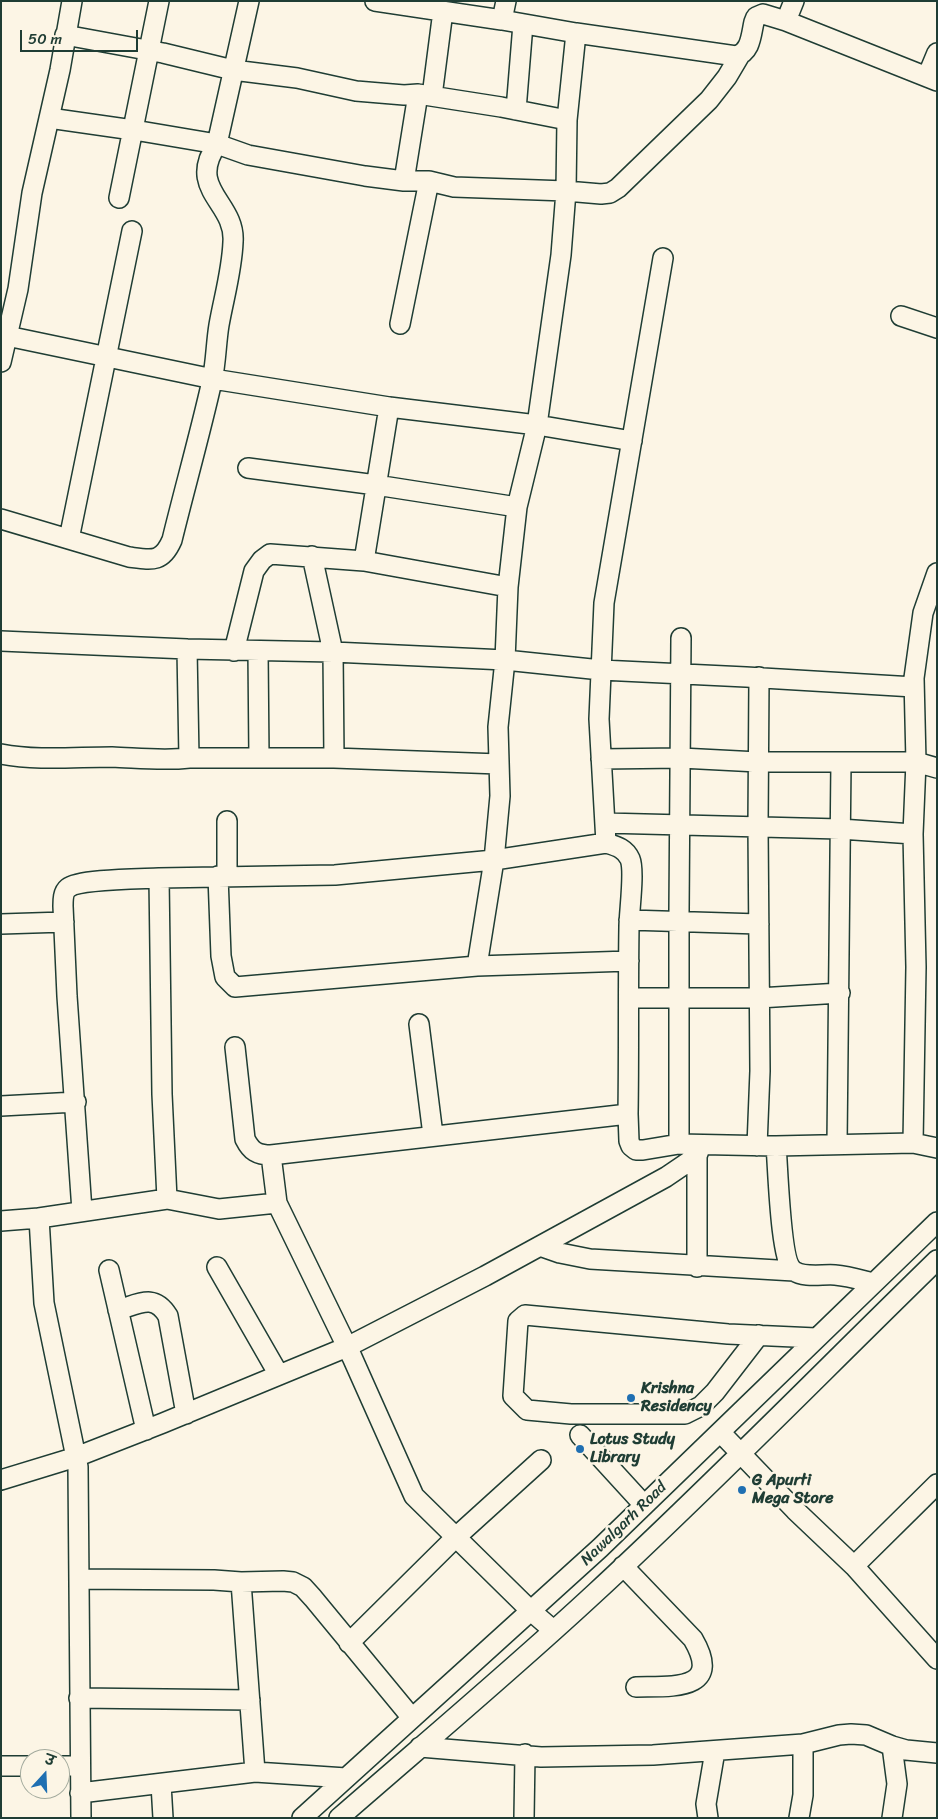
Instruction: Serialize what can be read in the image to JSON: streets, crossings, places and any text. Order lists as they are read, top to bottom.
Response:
{
  "streets": {
    "street": ["Nawalgarh Road"]
  },
  "places": ["Krishna Residency", "Lotus Study Library", "G Apurti Mega Store"],
  "scale_bar": "50 m",
  "north": "top"
}
